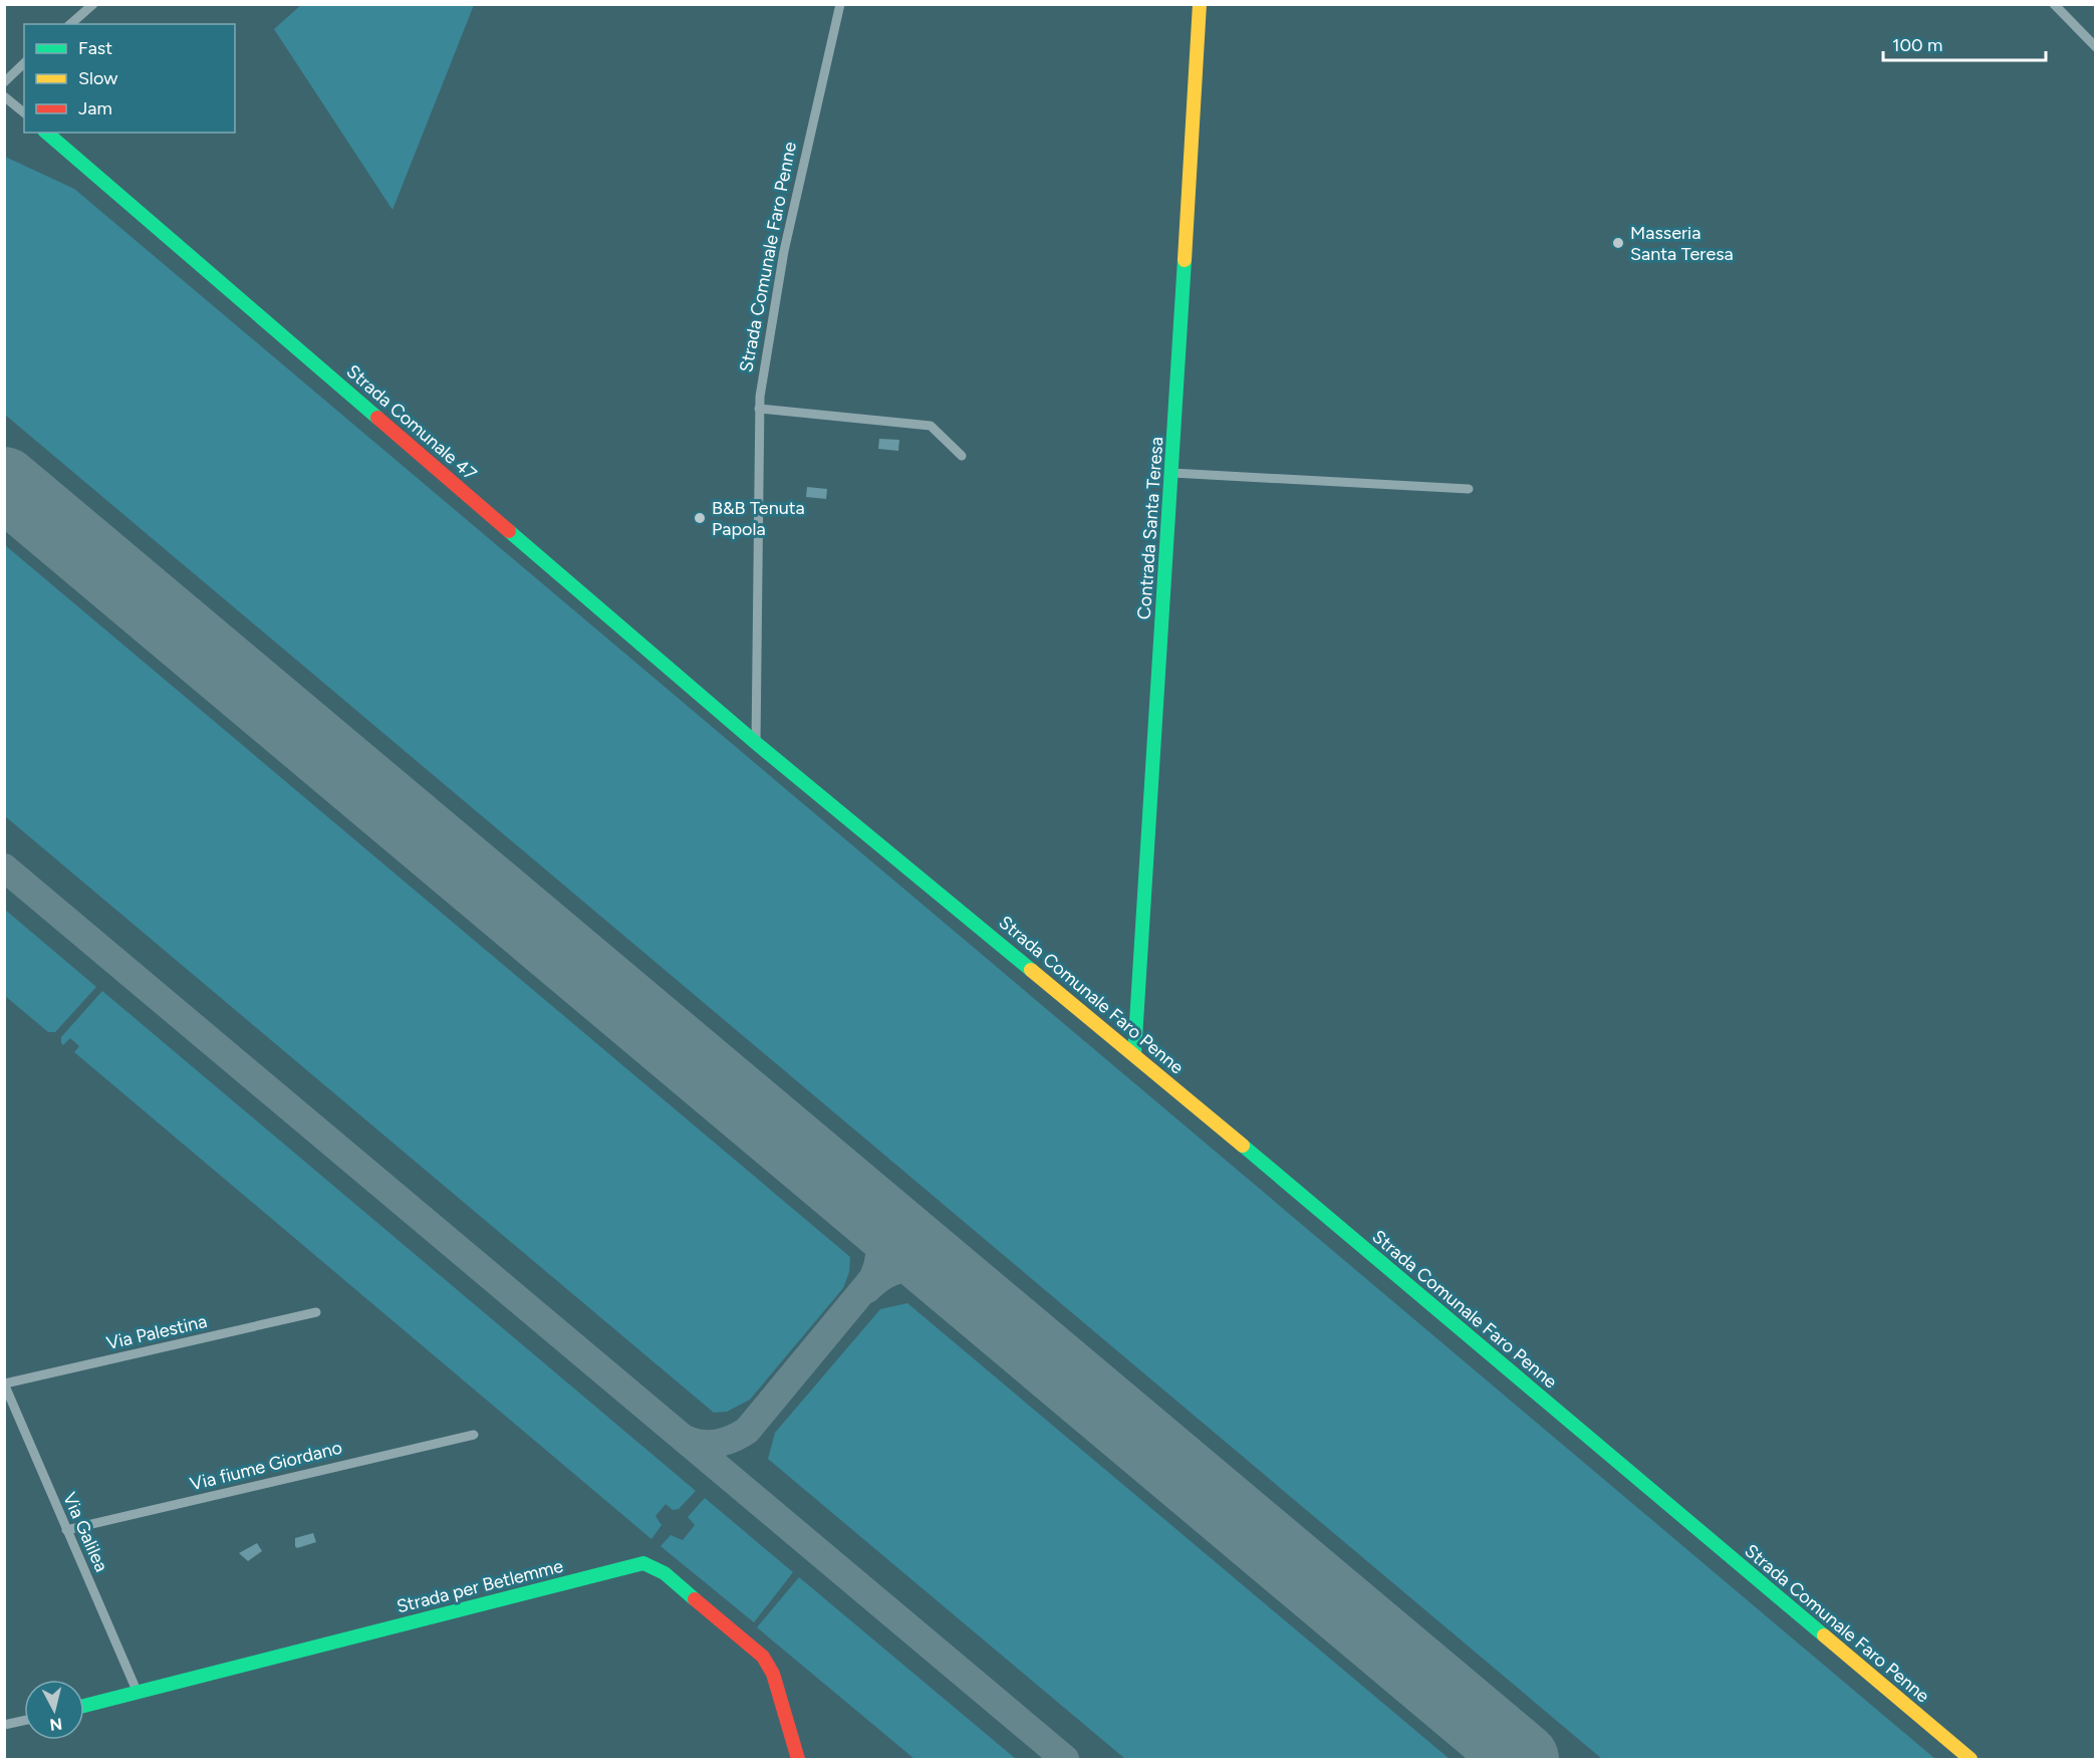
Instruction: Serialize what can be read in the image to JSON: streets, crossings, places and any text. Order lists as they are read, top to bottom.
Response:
{
  "streets": {
    "street": [
      "Strada Comunale Faro Penne",
      "Strada Comunale 47",
      "Contrada Santa Teresa",
      "Via Palestina",
      "Via fiume Giordano",
      "Via Galilea",
      "Strada per Betlemme"
    ]
  },
  "crossings": [
    ["Strada Comunale Faro Penne", "Strada Comunale 47"],
    ["Strada Comunale Faro Penne", "Contrada Santa Teresa"],
    ["Via Palestina", "Via Galilea"],
    ["Via fiume Giordano", "Via Galilea"],
    ["Via Galilea", "Strada per Betlemme"]
  ],
  "places": ["Masseria Santa Teresa", "B&B Tenuta Papola"],
  "legend": ["Fast", "Slow", "Jam"],
  "scale_bar": "100 m",
  "north": "bottom"
}
